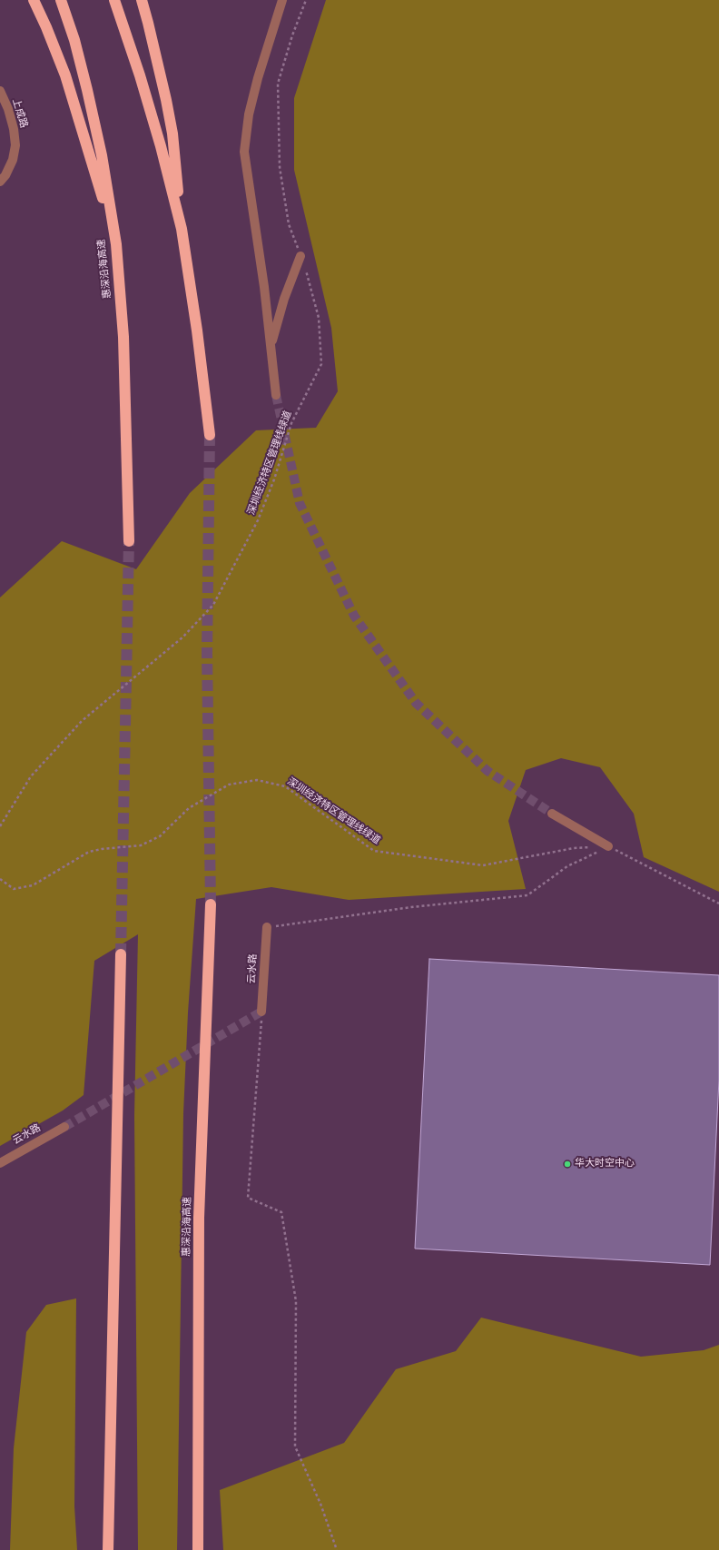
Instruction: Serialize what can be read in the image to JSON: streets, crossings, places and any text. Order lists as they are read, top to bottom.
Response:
{
  "streets": {
    "highway": ["惠深沿海高速"],
    "street": ["上成路", "云水路"],
    "path": ["深圳经济特区管理线绿道"]
  },
  "places": ["华大时空中心"]
}
